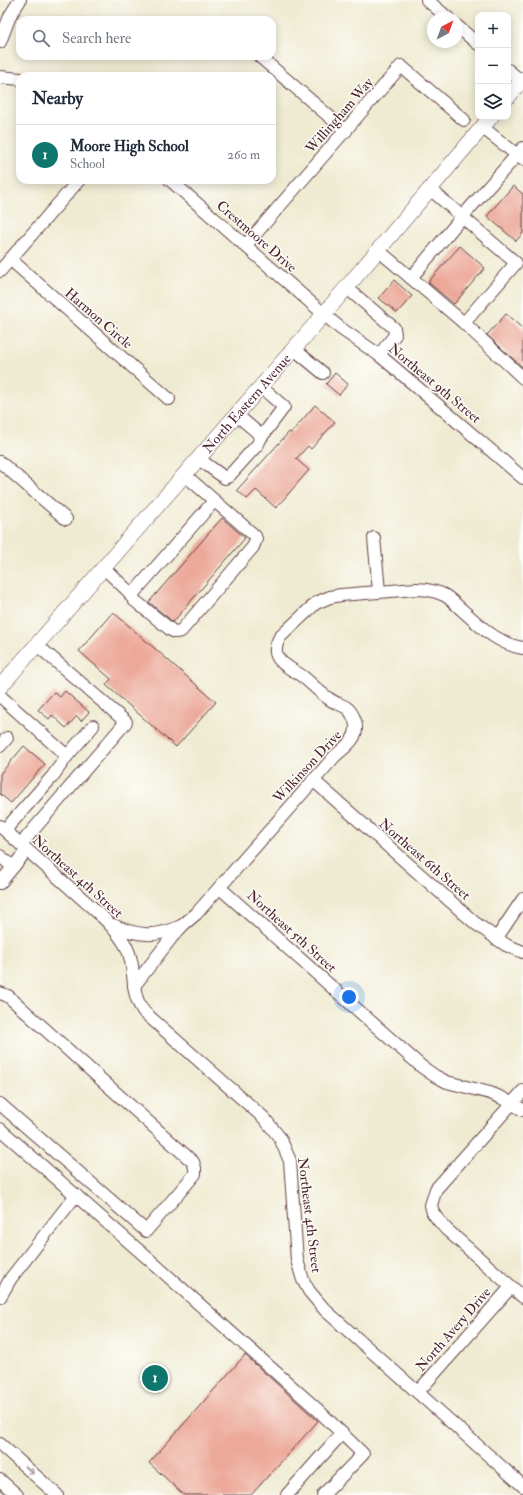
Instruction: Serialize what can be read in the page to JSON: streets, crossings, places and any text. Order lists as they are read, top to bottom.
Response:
{
  "streets": {
    "main road": ["North Eastern Avenue"],
    "street": [
      "Willingham Way",
      "Crestmoore Drive",
      "Harmon Circle",
      "Northeast 9th Street",
      "Wilkinson Drive",
      "Northeast 6th Street",
      "Northeast 4th Street",
      "Northeast 5th Street",
      "North Avery Drive"
    ]
  },
  "crossings": [
    ["Willingham Way", "Crestmoore Drive"],
    ["Crestmoore Drive", "Northeast 9th Street"],
    ["Crestmoore Drive", "North Eastern Avenue"],
    ["Northeast 9th Street", "North Eastern Avenue"],
    ["Wilkinson Drive", "Northeast 6th Street"],
    ["Wilkinson Drive", "Northeast 4th Street"],
    ["Wilkinson Drive", "Northeast 5th Street"],
    ["Northeast 4th Street", "North Avery Drive"]
  ],
  "north": "top right",
  "page": {
    "map_buttons": ["+", "−"],
    "search": "Search here",
    "heading": "Nearby",
    "list": [
      {
        "mark": "1",
        "name": "Moore High School",
        "note": "School",
        "value": "260 m"
      }
    ],
    "pins": "1"
  }
}
